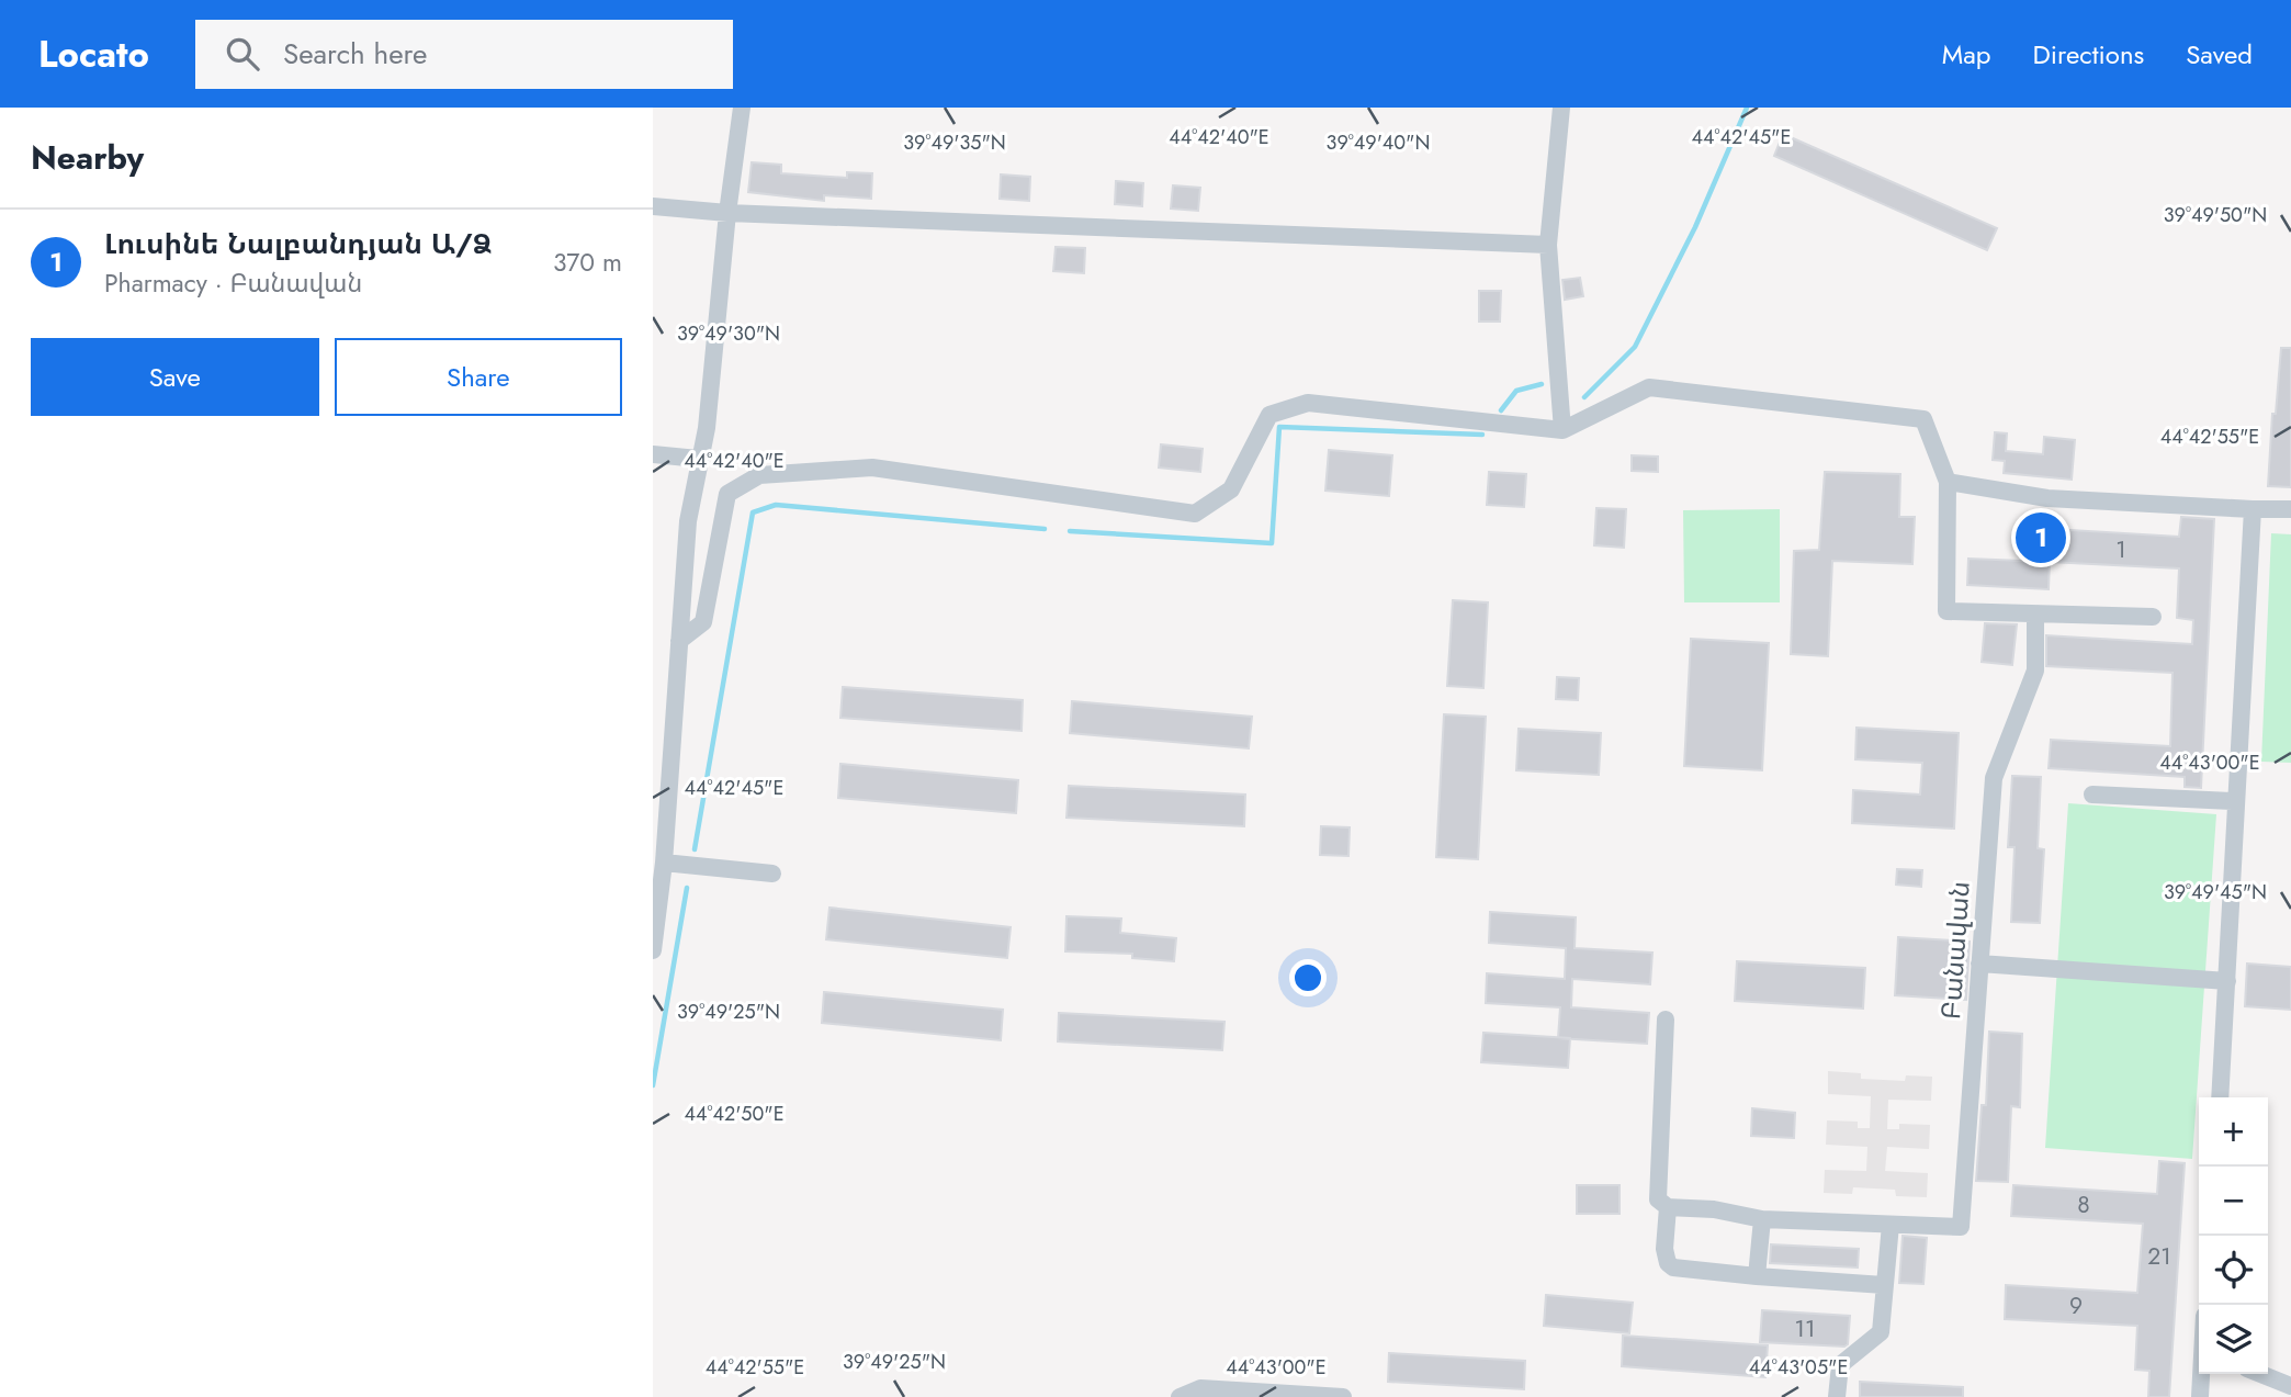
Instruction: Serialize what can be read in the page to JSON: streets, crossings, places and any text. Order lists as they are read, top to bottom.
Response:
{
  "streets": {
    "street": ["Բանավան"]
  },
  "house_numbers": [
    "1",
    "8",
    "21",
    "9",
    "11"
  ],
  "page": {
    "header": "Locato",
    "search": "Search here",
    "nav": ["Map", "Directions", "Saved"],
    "heading": "Nearby",
    "list": [
      {
        "mark": "1",
        "name": "Լուսինե Նալբանդյան Ա/Ձ",
        "note": "Pharmacy · Բանավան",
        "value": "370 m"
      }
    ],
    "buttons": ["Save", "Share"],
    "pins": "1",
    "map_buttons": ["+", "−"]
  },
  "coordinates": [
    "44°42'40\"E",
    "44°42'45\"E",
    "39°49'35\"N",
    "39°49'40\"N",
    "39°49'50\"N",
    "39°49'30\"N",
    "44°42'55\"E",
    "44°43'00\"E",
    "39°49'45\"N",
    "39°49'25\"N",
    "44°42'50\"E",
    "44°43'05\"E"
  ]
}
